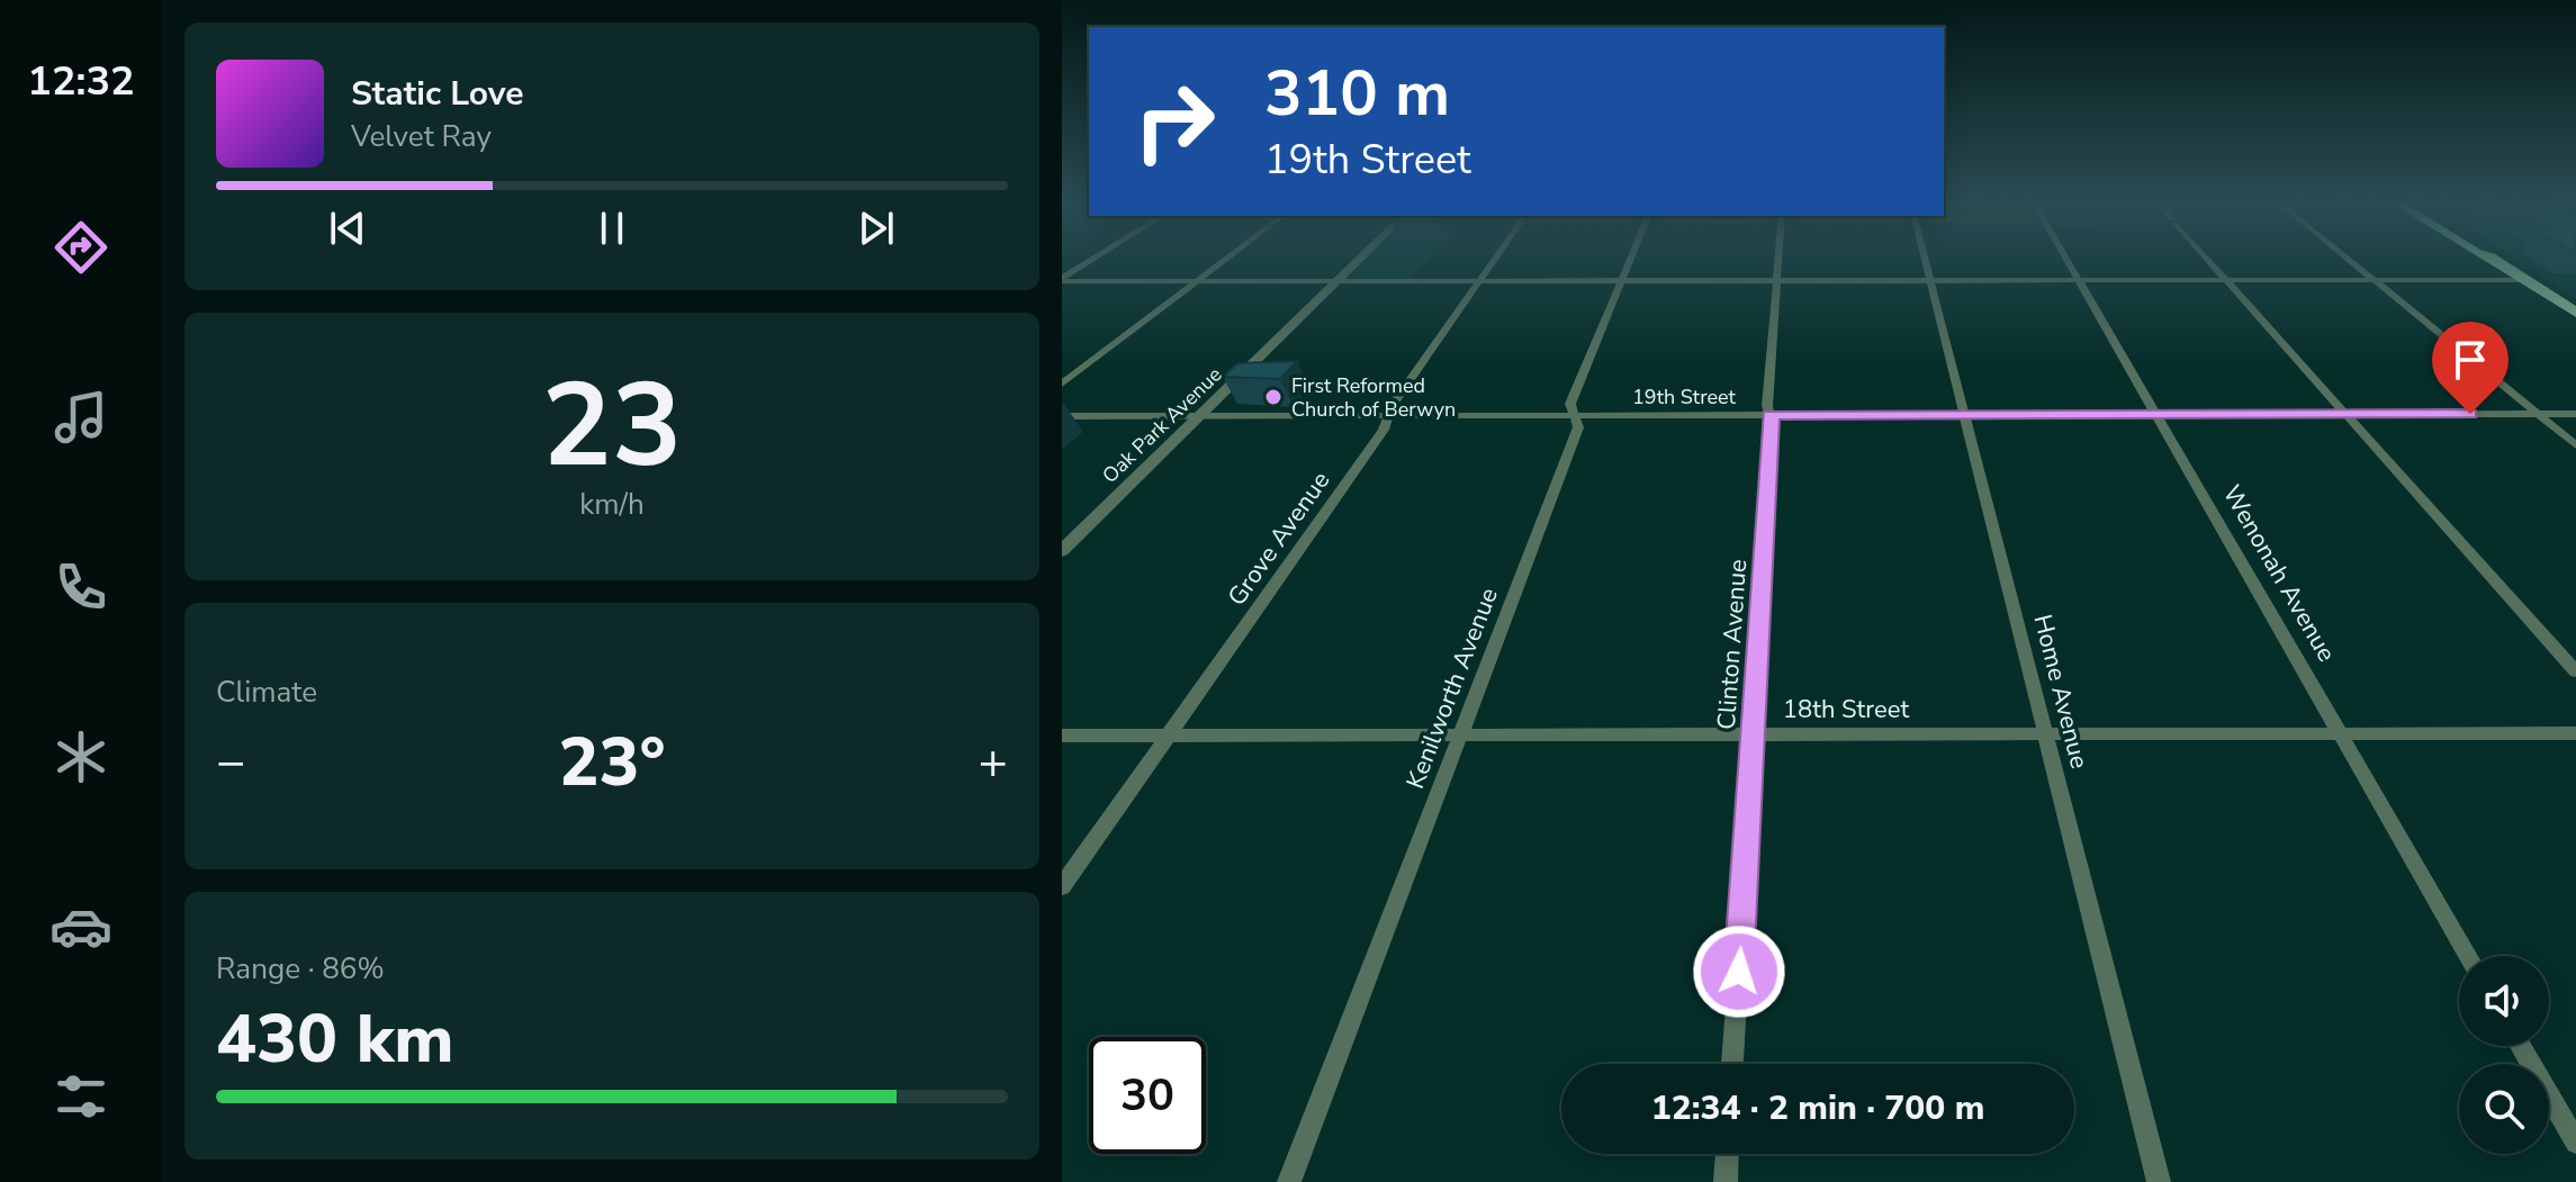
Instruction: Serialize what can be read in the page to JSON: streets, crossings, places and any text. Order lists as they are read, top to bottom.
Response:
{
  "streets": {
    "street": [
      "19th Street",
      "Oak Park Avenue",
      "Grove Avenue",
      "Wenonah Avenue",
      "Clinton Avenue",
      "Kenilworth Avenue",
      "Home Avenue",
      "18th Street"
    ]
  },
  "crossings": [
    ["19th Street", "Oak Park Avenue"],
    ["19th Street", "Grove Avenue"],
    ["19th Street", "Wenonah Avenue"],
    ["19th Street", "Clinton Avenue"],
    ["19th Street", "Kenilworth Avenue"],
    ["19th Street", "Home Avenue"],
    ["Grove Avenue", "18th Street"],
    ["Wenonah Avenue", "18th Street"],
    ["Clinton Avenue", "18th Street"],
    ["Kenilworth Avenue", "18th Street"],
    ["Home Avenue", "18th Street"]
  ],
  "places": ["First Reformed Church of Berwyn"],
  "page": {
    "tabs": "12:32",
    "turn": ["310 m", "19th Street"],
    "song": ["Static Love", "Velvet Ray"],
    "tile": [
      ["23", "km/h"],
      "Climate",
      ["Range · 86%", "430 km"]
    ],
    "heat": ["−", "23°", "+"],
    "limit": "30",
    "trip": "12:34 · 2 min · 700 m"
  }
}
